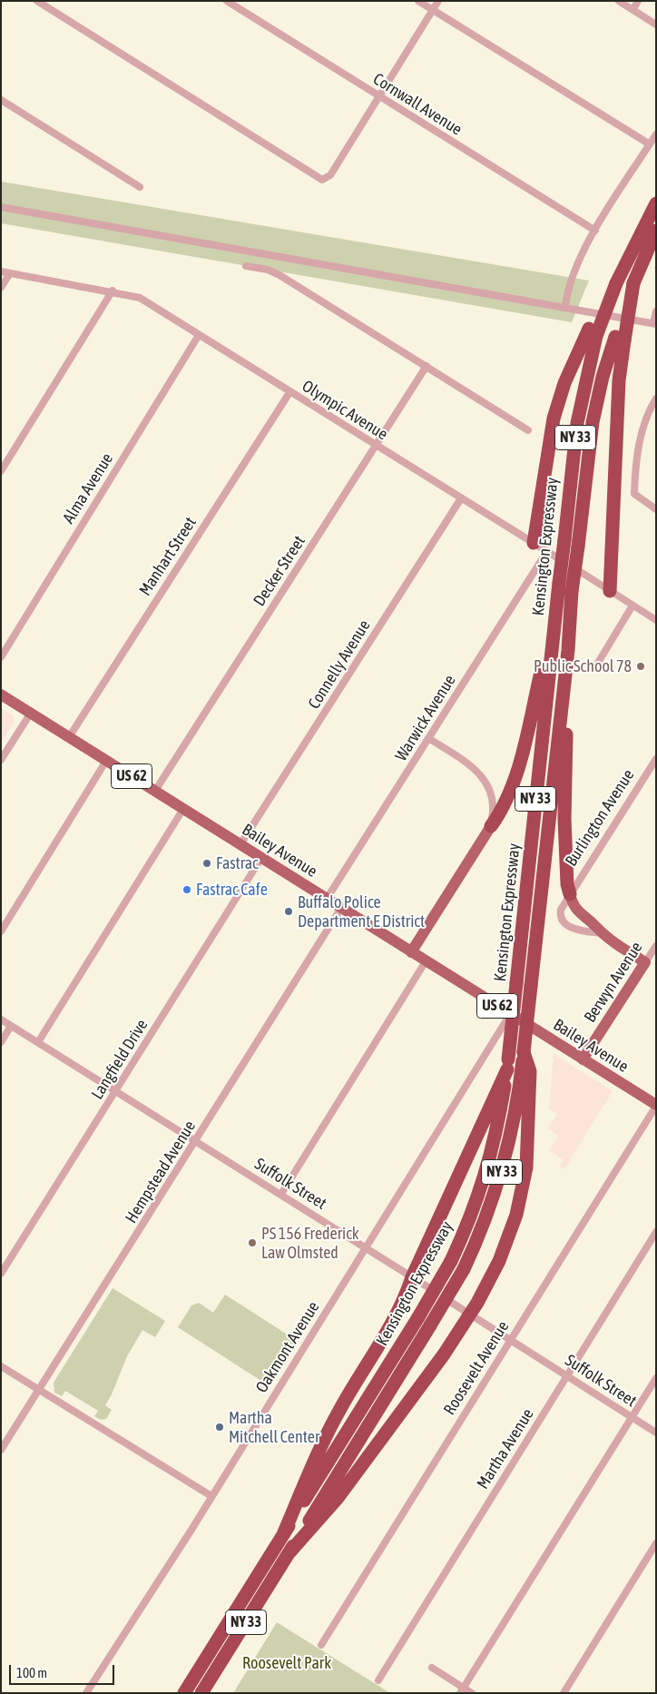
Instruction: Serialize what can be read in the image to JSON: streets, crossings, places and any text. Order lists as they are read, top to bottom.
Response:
{
  "streets": {
    "highway": ["NY 33", "Kensington Expressway"],
    "main road": [
      "US 62",
      "Burlington Avenue",
      "Bailey Avenue",
      "Berwyn Avenue"
    ],
    "street": [
      "Cornwall Avenue",
      "Olympic Avenue",
      "Alma Avenue",
      "Manhart Street",
      "Decker Street",
      "Connelly Avenue",
      "Warwick Avenue",
      "Langfield Drive",
      "Hempstead Avenue",
      "Suffolk Street",
      "Oakmont Avenue",
      "Roosevelt Avenue",
      "Martha Avenue"
    ]
  },
  "crossings": [
    ["Olympic Avenue", "Alma Avenue"],
    ["Olympic Avenue", "Manhart Street"],
    ["Olympic Avenue", "Decker Street"],
    ["Olympic Avenue", "Connelly Avenue"],
    ["Olympic Avenue", "Warwick Avenue"],
    ["Manhart Street", "Bailey Avenue"],
    ["Decker Street", "Bailey Avenue"],
    ["Connelly Avenue", "Bailey Avenue"],
    ["Warwick Avenue", "Bailey Avenue"],
    ["Burlington Avenue", "Berwyn Avenue"],
    ["Bailey Avenue", "Berwyn Avenue"],
    ["Bailey Avenue", "Langfield Drive"],
    ["Bailey Avenue", "Hempstead Avenue"],
    ["Bailey Avenue", "Oakmont Avenue"],
    ["Bailey Avenue", "Roosevelt Avenue"],
    ["Langfield Drive", "Suffolk Street"],
    ["Hempstead Avenue", "Suffolk Street"],
    ["Suffolk Street", "Oakmont Avenue"],
    ["Suffolk Street", "Roosevelt Avenue"],
    ["Suffolk Street", "Martha Avenue"]
  ],
  "parks": ["Roosevelt Park"],
  "places": [
    "Public School 78",
    "Fastrac",
    "Fastrac Cafe",
    "Buffalo Police Department E District",
    "PS 156 Frederick Law Olmsted",
    "Martha Mitchell Center"
  ],
  "scale_bar": "100 m"
}
